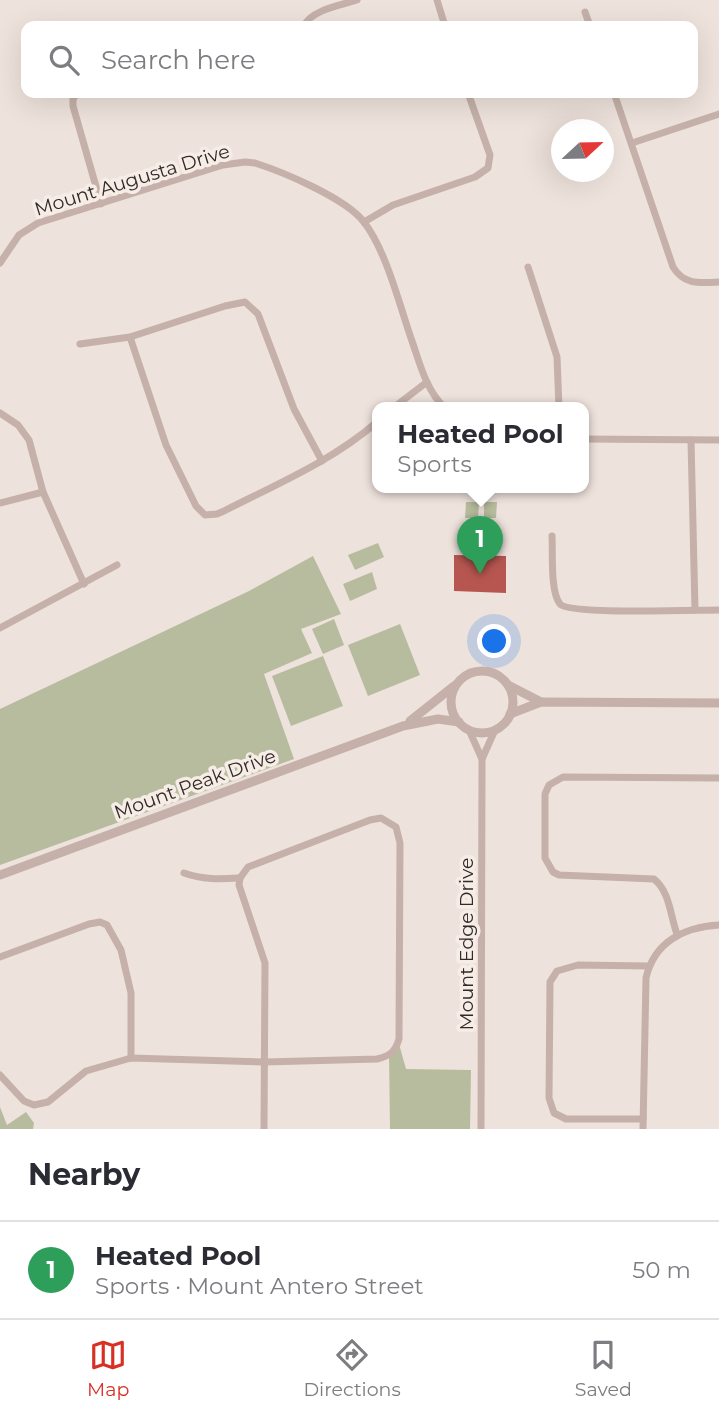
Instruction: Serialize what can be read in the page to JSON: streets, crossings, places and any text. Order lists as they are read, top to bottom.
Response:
{
  "streets": {
    "street": ["Mount Augusta Drive", "Mount Peak Drive", "Mount Edge Drive"]
  },
  "crossings": [
    ["Mount Peak Drive", "Mount Edge Drive"]
  ],
  "north": "right",
  "page": {
    "search": "Search here",
    "popup": ["Heated Pool", "Sports"],
    "pins": "1",
    "heading": "Nearby",
    "list": [
      {
        "mark": "1",
        "name": "Heated Pool",
        "note": "Sports · Mount Antero Street",
        "value": "50 m"
      }
    ],
    "nav": ["Map", "Directions", "Saved"]
  }
}
